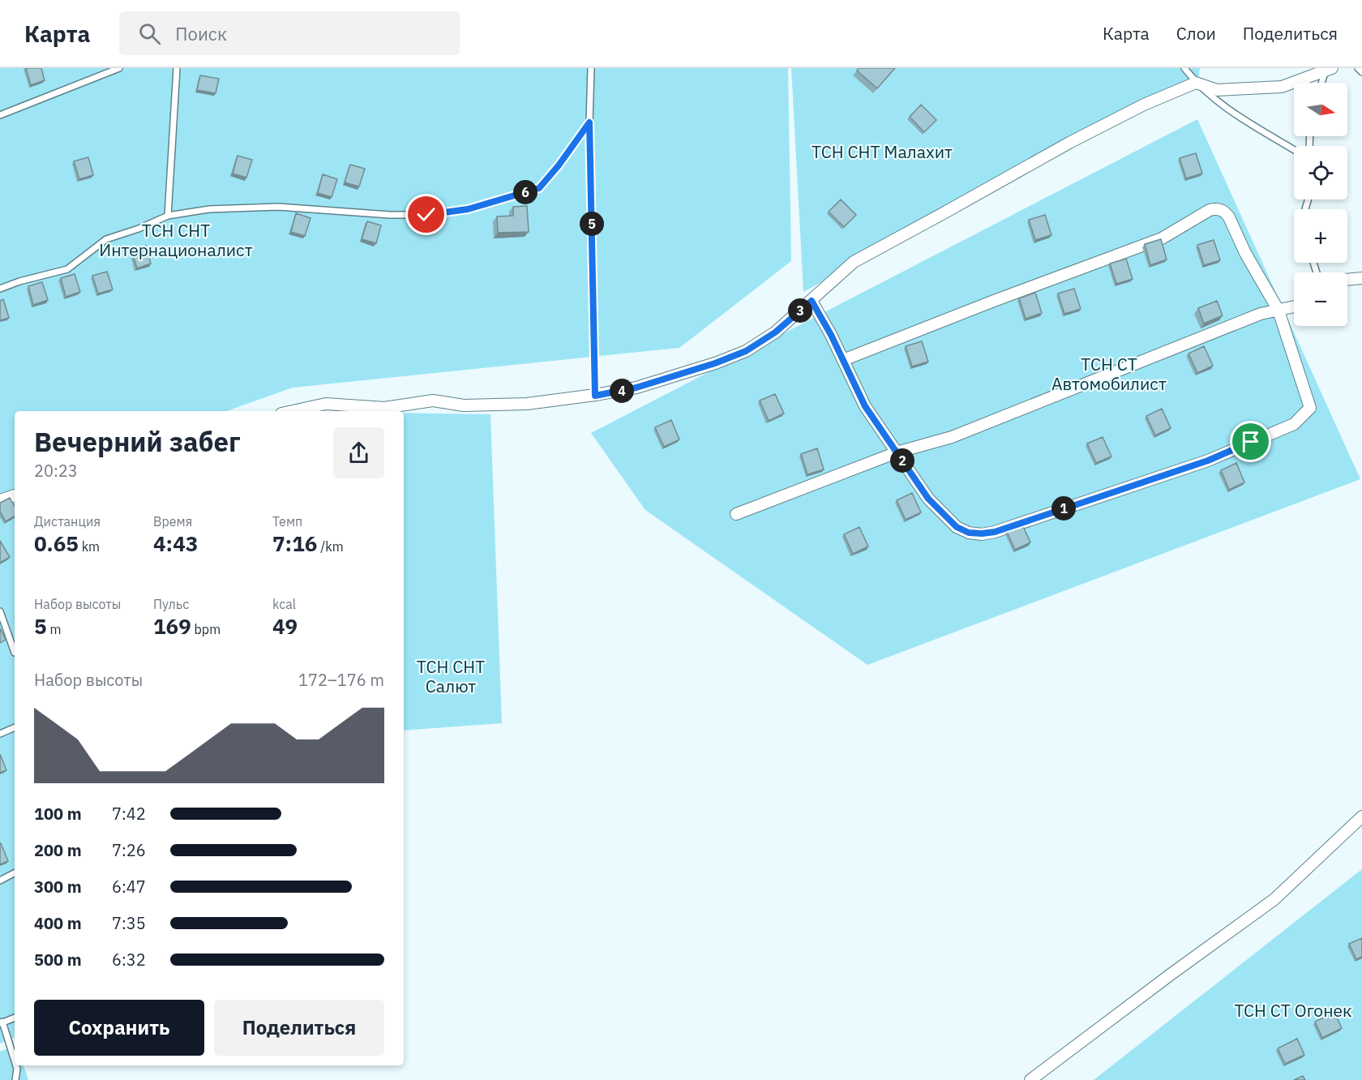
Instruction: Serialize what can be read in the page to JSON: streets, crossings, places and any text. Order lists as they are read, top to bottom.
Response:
{
  "parks": [
    "ТСН СНТ Малахит",
    "ТСН СНТ Интернационалист",
    "ТСН СТ Автомобилист",
    "ТСН СНТ Салют",
    "ТСН СТ Огонек"
  ],
  "north": "right",
  "page": {
    "header": "Карта",
    "search": "Поиск",
    "nav": ["Карта", "Слои", "Поделиться"],
    "map_buttons": ["+", "−"],
    "pins": [
      "6",
      "5",
      "3",
      "4",
      "2",
      "1"
    ],
    "heading": ["Вечерний забег", "20:23"],
    "stats": [
      ["Дистанция", "0.65 km"],
      ["Время", "4:43"],
      ["Темп", "7:16 /km"],
      ["Набор высоты", "5 m"],
      ["Пульс", "169 bpm"],
      ["kcal", "49"]
    ],
    "chart": ["Набор высоты", "172–176 m"],
    "list": [
      {
        "name": "100 m",
        "note": "7:42"
      },
      {
        "name": "200 m",
        "note": "7:26"
      },
      {
        "name": "300 m",
        "note": "6:47"
      },
      {
        "name": "400 m",
        "note": "7:35"
      },
      {
        "name": "500 m",
        "note": "6:32"
      }
    ],
    "buttons": ["Сохранить", "Поделиться"]
  }
}
